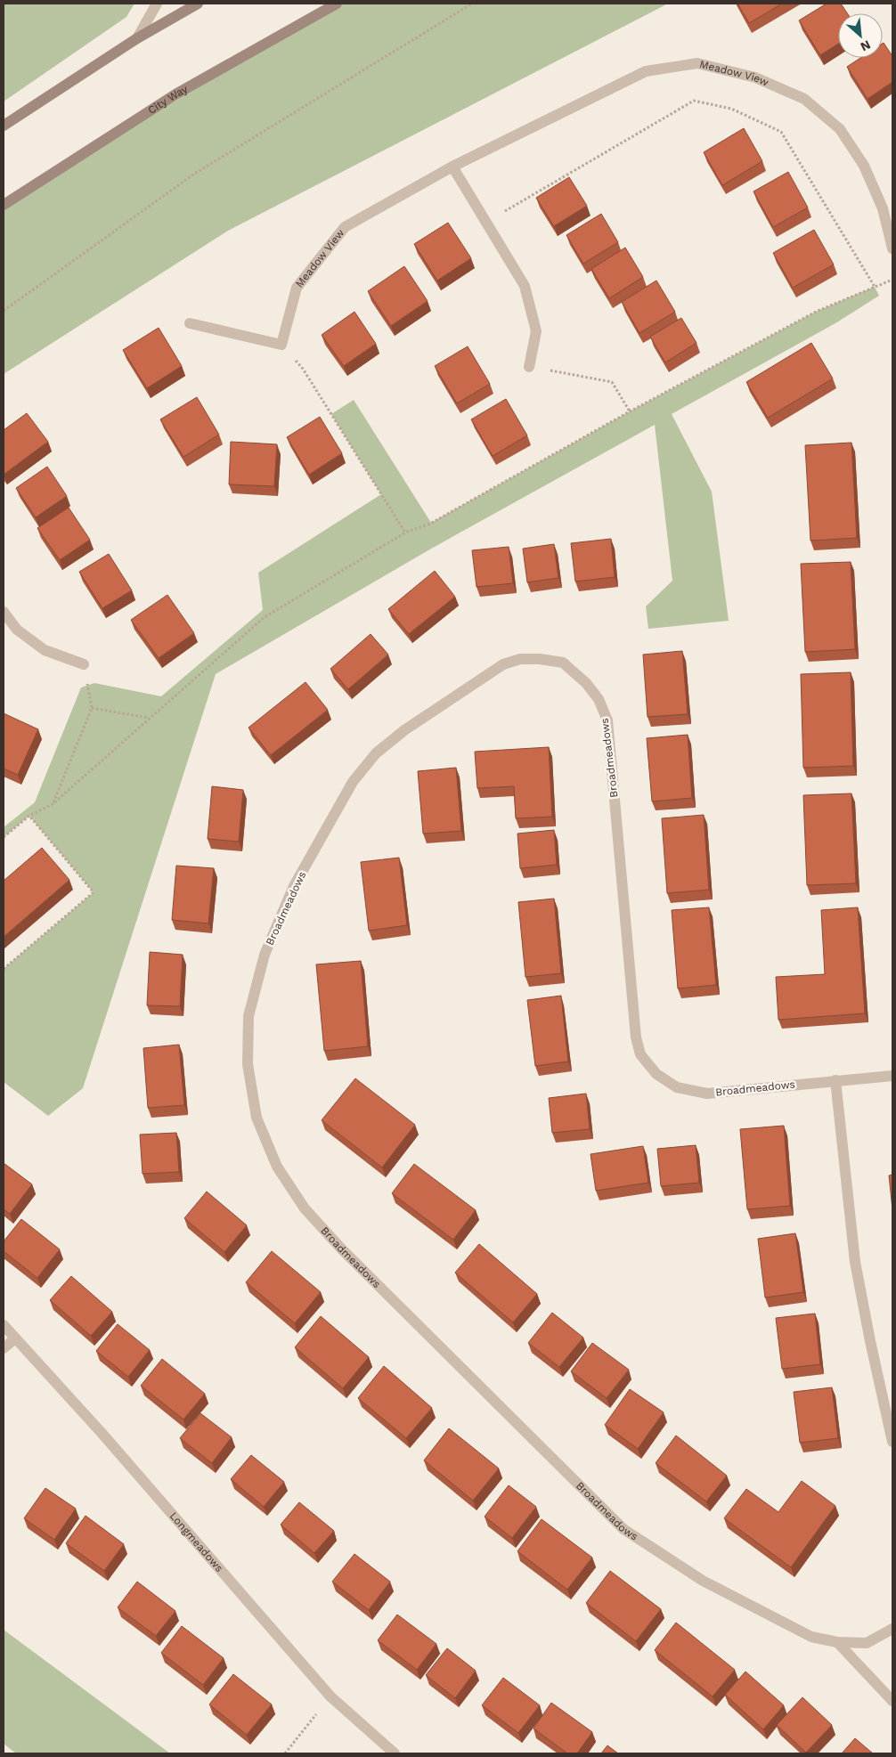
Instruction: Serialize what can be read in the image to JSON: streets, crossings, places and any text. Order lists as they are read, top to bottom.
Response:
{
  "streets": {
    "main road": ["City Way"],
    "street": ["Meadow View", "Broadmeadows", "Longmeadows"]
  },
  "north": "bottom right"
}
